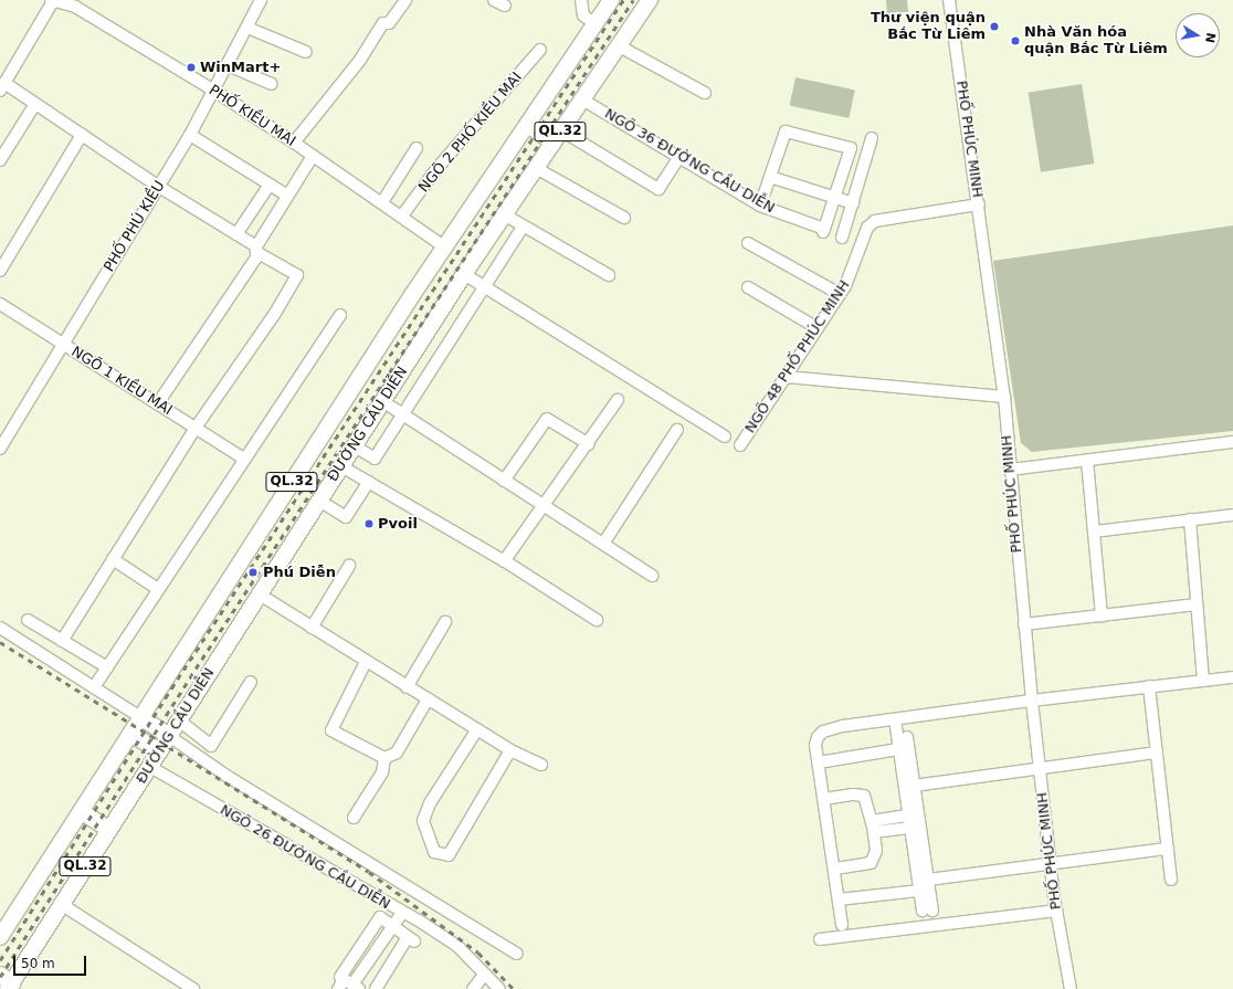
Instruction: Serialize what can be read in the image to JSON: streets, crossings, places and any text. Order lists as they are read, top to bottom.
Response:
{
  "streets": {
    "highway": ["QL.32", "ĐƯỜNG CẦU DIỄN"],
    "street": [
      "PHỐ KIỀU MAI",
      "NGÕ 2 PHỐ KIỀU MAI",
      "PHỐ PHÚC MINH",
      "NGÕ 36 ĐƯỜNG CẦU DIỄN",
      "PHỐ PHÚ KIỀU",
      "NGÕ 48 PHỐ PHÚC MINH",
      "NGÕ 1 KIỀU MAI",
      "NGÕ 26 ĐƯỜNG CẦU DIỄN"
    ]
  },
  "crossings": [
    ["PHỐ KIỀU MAI", "QL.32"],
    ["PHỐ KIỀU MAI", "NGÕ 2 PHỐ KIỀU MAI"],
    ["PHỐ KIỀU MAI", "PHỐ PHÚ KIỀU"],
    ["PHỐ PHÚC MINH", "NGÕ 48 PHỐ PHÚC MINH"],
    ["NGÕ 36 ĐƯỜNG CẦU DIỄN", "ĐƯỜNG CẦU DIỄN"],
    ["PHỐ PHÚ KIỀU", "NGÕ 1 KIỀU MAI"],
    ["ĐƯỜNG CẦU DIỄN", "NGÕ 26 ĐƯỜNG CẦU DIỄN"]
  ],
  "places": [
    "Thư viện quận Bắc Từ Liêm",
    "Nhà Văn hóa quận Bắc Từ Liêm",
    "WinMart+",
    "Pvoil",
    "Phú Diễn"
  ],
  "scale_bar": "50 m",
  "north": "right"
}
